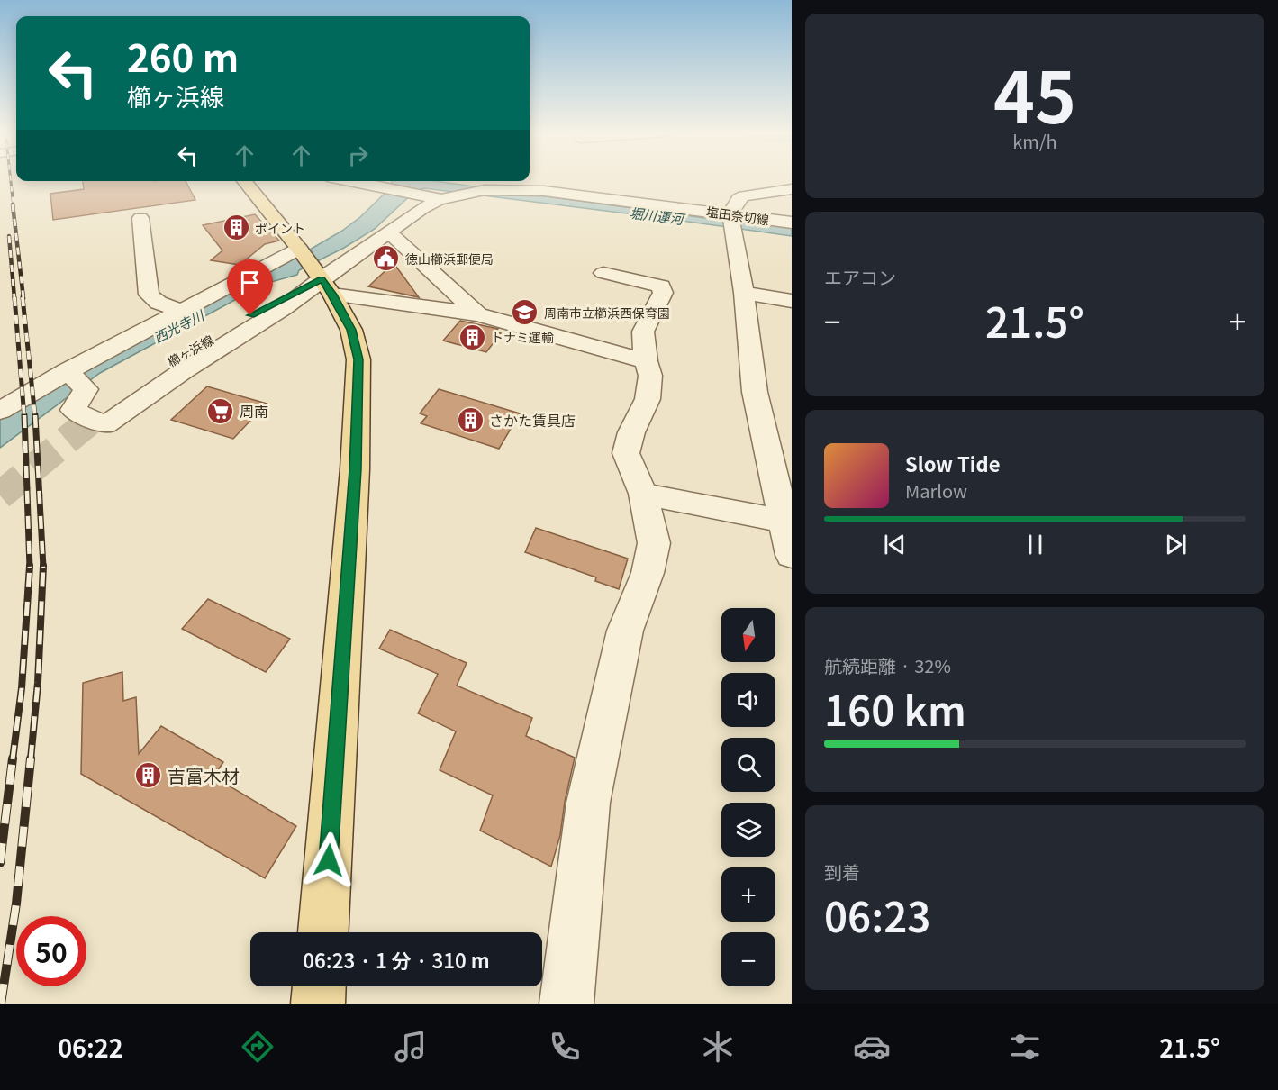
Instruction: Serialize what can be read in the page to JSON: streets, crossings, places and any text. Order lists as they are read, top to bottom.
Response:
{
  "streets": {
    "street": ["塩田奈切線", "櫛ヶ浜線"]
  },
  "crossings": [
    ["塩田奈切線", "櫛ヶ浜線"]
  ],
  "water": ["堀川運河", "西光寺川"],
  "places": {
    "building": [
      "ポイント",
      "トナミ運輸",
      "さかた賃具店",
      "吉富木材"
    ],
    "public building": ["徳山櫛浜郵便局"],
    "school or university": ["周南市立櫛浜西保育園"],
    "supermarket": ["周南"]
  },
  "north": "bottom",
  "page": {
    "tile": [
      ["45", "km/h"],
      "エアコン",
      ["航続距離 · 32%", "160 km"],
      ["到着", "06:23"]
    ],
    "turn": ["260 m", "櫛ヶ浜線"],
    "heat": ["−", "21.5°", "+"],
    "song": ["Slow Tide", "Marlow"],
    "map_buttons": ["+", "−"],
    "limit": "50",
    "trip": "06:23 · 1 分 · 310 m",
    "tabs": ["06:22", "21.5°"]
  }
}
